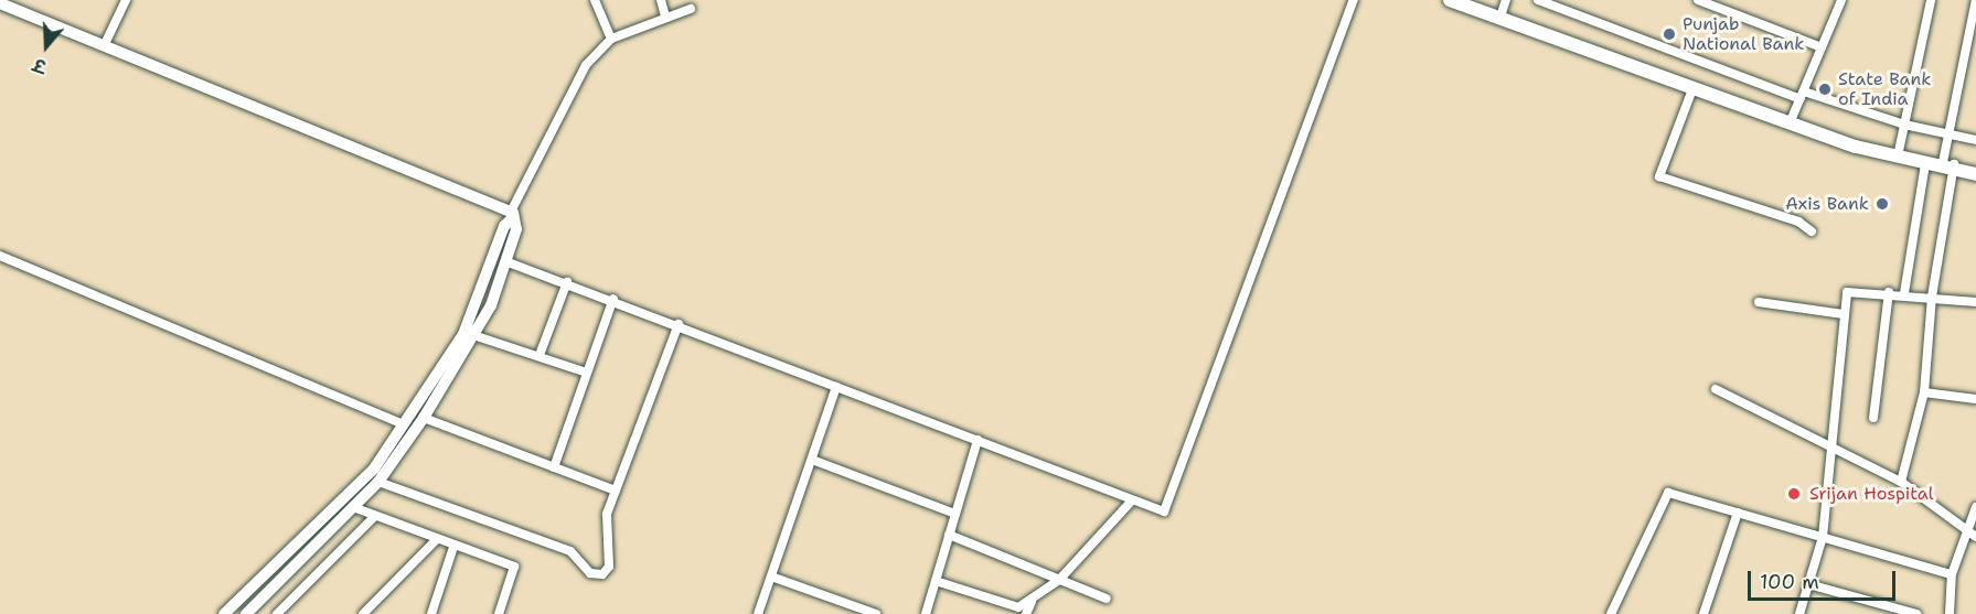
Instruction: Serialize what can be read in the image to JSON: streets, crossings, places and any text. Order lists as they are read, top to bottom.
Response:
{
  "places": [
    "Punjab National Bank",
    "State Bank of India",
    "Axis Bank",
    "Srijan Hospital"
  ],
  "scale_bar": "100 m",
  "north": "bottom"
}
